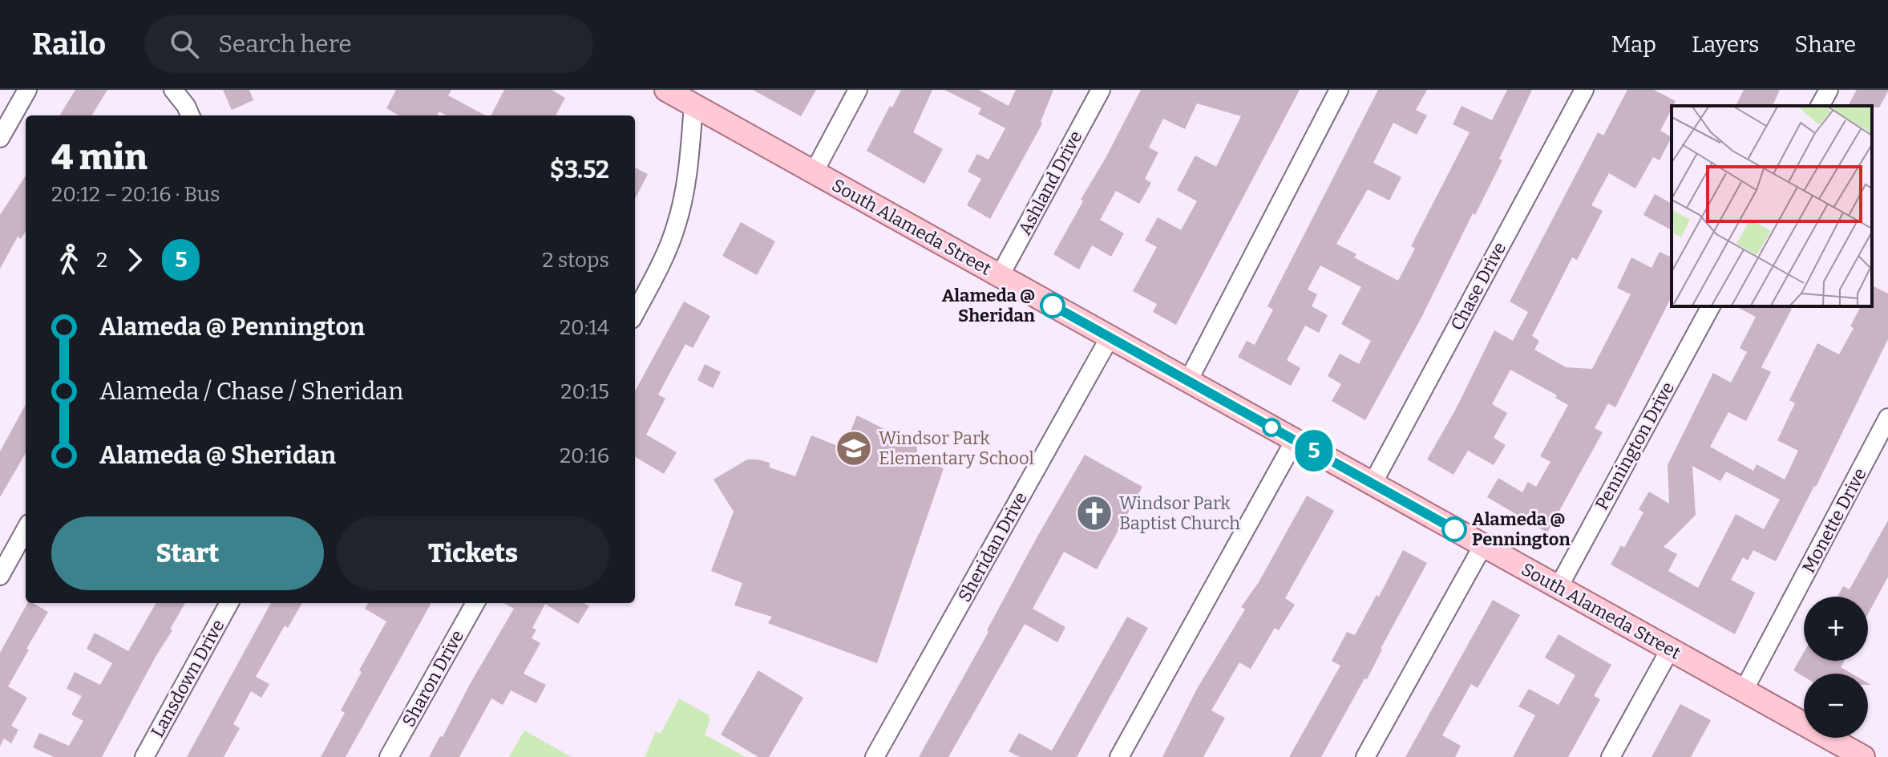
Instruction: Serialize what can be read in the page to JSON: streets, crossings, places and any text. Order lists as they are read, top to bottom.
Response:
{
  "streets": {
    "main road": ["South Alameda Street"],
    "street": [
      "Ashland Drive",
      "Chase Drive",
      "Pennington Drive",
      "Monette Drive",
      "Sheridan Drive",
      "Lansdown Drive",
      "Sharon Drive"
    ]
  },
  "crossings": [
    ["Ashland Drive", "South Alameda Street"],
    ["South Alameda Street", "Chase Drive"],
    ["South Alameda Street", "Pennington Drive"],
    ["South Alameda Street", "Monette Drive"],
    ["South Alameda Street", "Sheridan Drive"]
  ],
  "places": {
    "other": ["Alameda @ Sheridan", "Alameda @ Pennington"],
    "school or university": ["Windsor Park Elementary School"],
    "church": ["Windsor Park Baptist Church"]
  },
  "lines": ["bus line 5"],
  "page": {
    "header": "Railo",
    "search": "Search here",
    "nav": ["Map", "Layers", "Share"],
    "on_map": "5",
    "heading": ["4 min", "20:12 – 20:16 · Bus", "$3.52"],
    "legs": ["2", "5", "2 stops"],
    "list": [
      {
        "name": "Alameda @ Pennington",
        "value": "20:14"
      },
      {
        "name": "Alameda / Chase / Sheridan",
        "value": "20:15"
      },
      {
        "name": "Alameda @ Sheridan",
        "value": "20:16"
      }
    ],
    "buttons": ["Start", "Tickets"],
    "map_buttons": ["+", "−"]
  }
}
